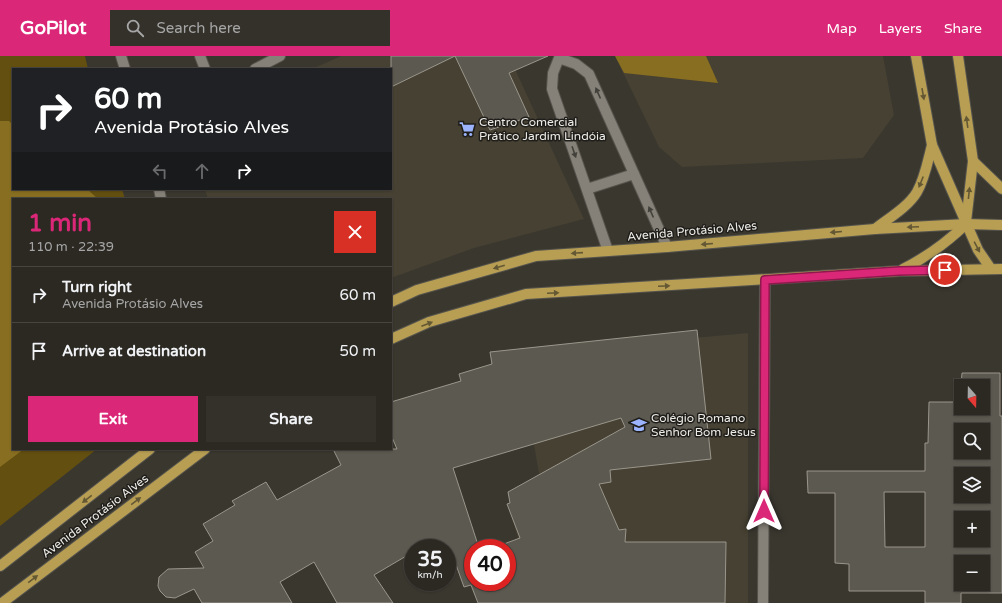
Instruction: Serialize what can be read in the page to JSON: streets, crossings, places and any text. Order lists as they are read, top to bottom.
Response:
{
  "streets": {
    "main road": ["Avenida Protásio Alves"]
  },
  "places": {
    "supermarket": ["Centro Comercial Prático Jardim Lindóia"],
    "school or university": ["Colégio Romano Senhor Bom Jesus"]
  },
  "north": "bottom",
  "page": {
    "header": "GoPilot",
    "search": "Search here",
    "nav": ["Map", "Layers", "Share"],
    "turn": ["60 m", "Avenida Protásio Alves"],
    "heading": ["1 min", "110 m · 22:39"],
    "list": [
      {
        "name": "Turn right",
        "note": "Avenida Protásio Alves",
        "value": "60 m"
      },
      {
        "name": "Arrive at destination",
        "value": "50 m"
      }
    ],
    "map_buttons": ["+", "−"],
    "buttons": ["Exit", "Share"],
    "speed": "35 km/h",
    "limit": "40"
  }
}
